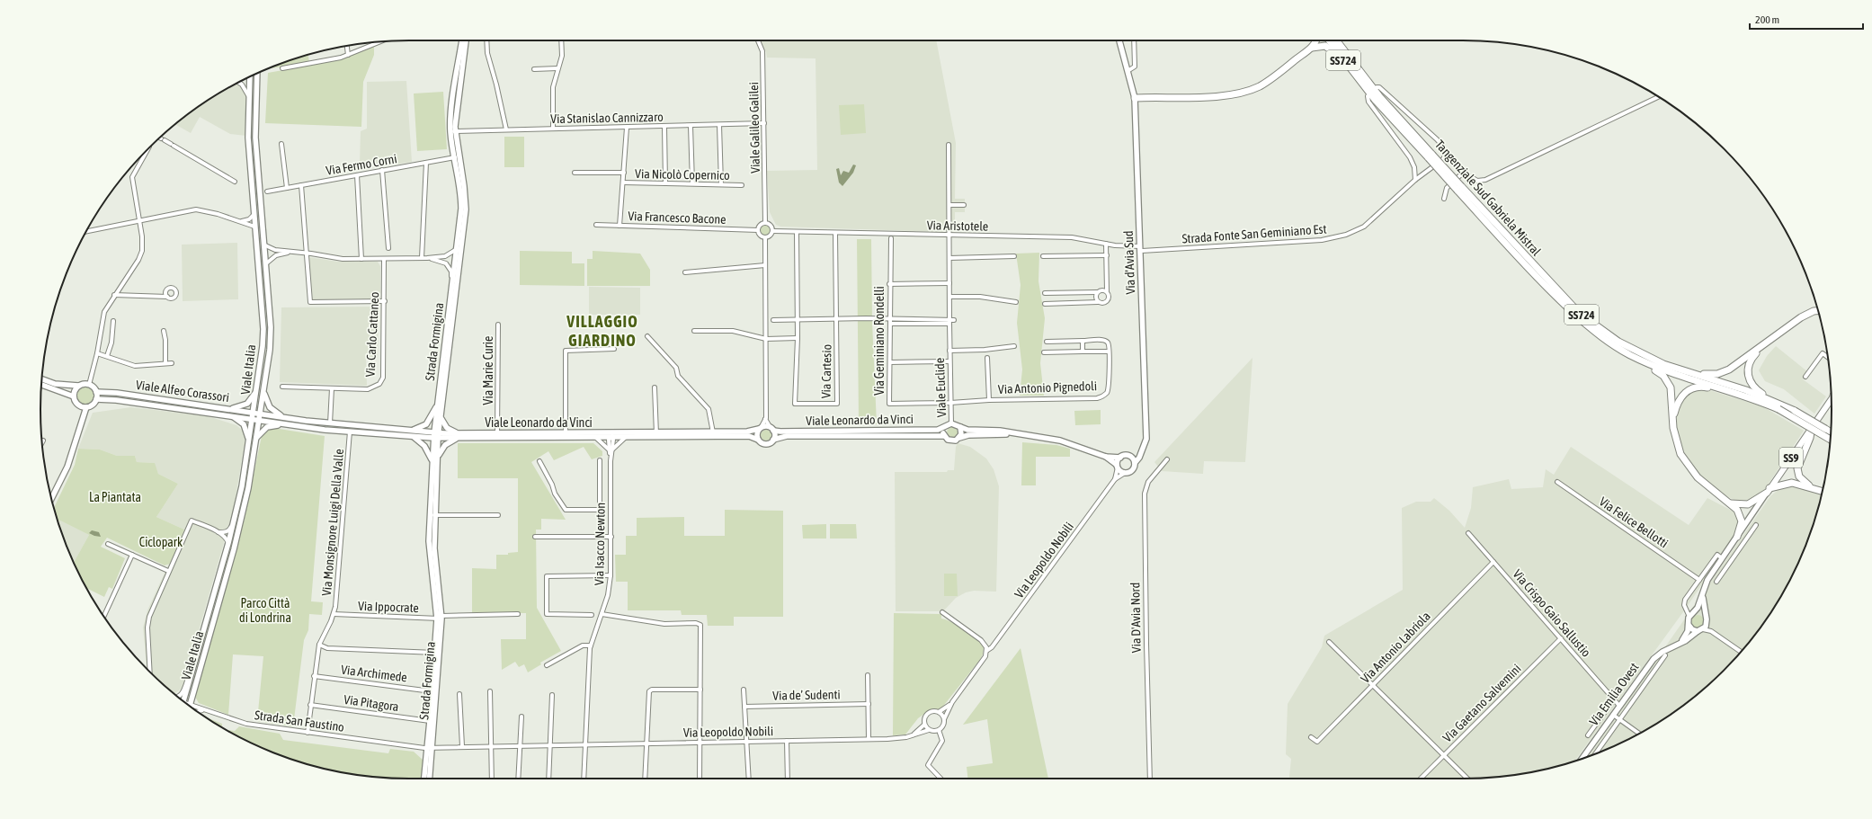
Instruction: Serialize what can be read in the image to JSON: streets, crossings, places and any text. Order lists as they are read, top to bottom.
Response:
{
  "streets": {
    "highway": ["SS724", "Tangenziale Sud Gabriela Mistral"],
    "main road": ["SS9"],
    "street": [
      "Via Stanislao Cannizzaro",
      "Viale Galileo Galilei",
      "Via Fermo Corni",
      "Via Nicolò Copernico",
      "Via Francesco Bacone",
      "Via Aristotele",
      "Strada Fonte San Geminiano Est",
      "Via d'Avia Sud",
      "Via Carlo Cattaneo",
      "Via Geminiano Rondelli",
      "Strada Formigina",
      "Viale Italia",
      "Via Marie Curie",
      "Via Cartesio",
      "Viale Euclide",
      "Via Antonio Pignedoli",
      "Viale Alfeo Corassori",
      "Viale Leonardo da Vinci",
      "Via Monsignore Luigi Della Valle",
      "Via Felice Bellotti",
      "Via Isacco Newton",
      "Via Leopoldo Nobili",
      "Via Ippocrate",
      "Via Crispo Gaio Sallustio",
      "Via D'Avia Nord",
      "Via Antonio Labriola",
      "Via Archimede",
      "Via Emilia Ovest",
      "Via de’ Sudenti",
      "Via Pitagora",
      "Via Gaetano Salvemini",
      "Strada San Faustino"
    ]
  },
  "crossings": [
    ["SS724", "Tangenziale Sud Gabriela Mistral"],
    ["Via Stanislao Cannizzaro", "Viale Galileo Galilei"],
    ["Via Stanislao Cannizzaro", "Strada Formigina"],
    ["Viale Galileo Galilei", "Via Francesco Bacone"],
    ["Viale Galileo Galilei", "Via Aristotele"],
    ["Via Fermo Corni", "Strada Formigina"],
    ["Via Francesco Bacone", "Via Aristotele"],
    ["Via Aristotele", "Strada Fonte San Geminiano Est"],
    ["Via Aristotele", "Via d'Avia Sud"],
    ["Via Aristotele", "Via Cartesio"],
    ["Via Aristotele", "Viale Euclide"],
    ["Strada Fonte San Geminiano Est", "Via d'Avia Sud"],
    ["Via d'Avia Sud", "Via Leopoldo Nobili"],
    ["Via Geminiano Rondelli", "Viale Euclide"],
    ["Via Geminiano Rondelli", "Via Antonio Pignedoli"],
    ["Strada Formigina", "Viale Alfeo Corassori"],
    ["Strada Formigina", "Via Monsignore Luigi Della Valle"],
    ["Strada Formigina", "Via Leopoldo Nobili"],
    ["Strada Formigina", "Via Ippocrate"],
    ["Strada Formigina", "Via Archimede"],
    ["Strada Formigina", "Via Pitagora"],
    ["Strada Formigina", "Strada San Faustino"],
    ["Viale Italia", "Viale Alfeo Corassori"],
    ["Viale Italia", "Strada San Faustino"],
    ["Via Marie Curie", "Viale Leonardo da Vinci"],
    ["Viale Euclide", "Via Antonio Pignedoli"],
    ["Viale Euclide", "Viale Leonardo da Vinci"],
    ["Viale Alfeo Corassori", "Viale Leonardo da Vinci"],
    ["Viale Alfeo Corassori", "Via Monsignore Luigi Della Valle"],
    ["Viale Leonardo da Vinci", "Via Isacco Newton"],
    ["Via Monsignore Luigi Della Valle", "Via Ippocrate"],
    ["Via Monsignore Luigi Della Valle", "Via Archimede"],
    ["Via Monsignore Luigi Della Valle", "Via Pitagora"],
    ["Via Monsignore Luigi Della Valle", "Strada San Faustino"],
    ["Via Isacco Newton", "Via Leopoldo Nobili"],
    ["Via Leopoldo Nobili", "Strada San Faustino"],
    ["Via Crispo Gaio Sallustio", "Via Antonio Labriola"],
    ["Via Crispo Gaio Sallustio", "Via Emilia Ovest"],
    ["Via Crispo Gaio Sallustio", "Via Gaetano Salvemini"]
  ],
  "districts": ["VILLAGGIO GIARDINO"],
  "parks": ["La Piantata", "Ciclopark", "Parco Città di Londrina"],
  "scale_bar": "200 m"
}
